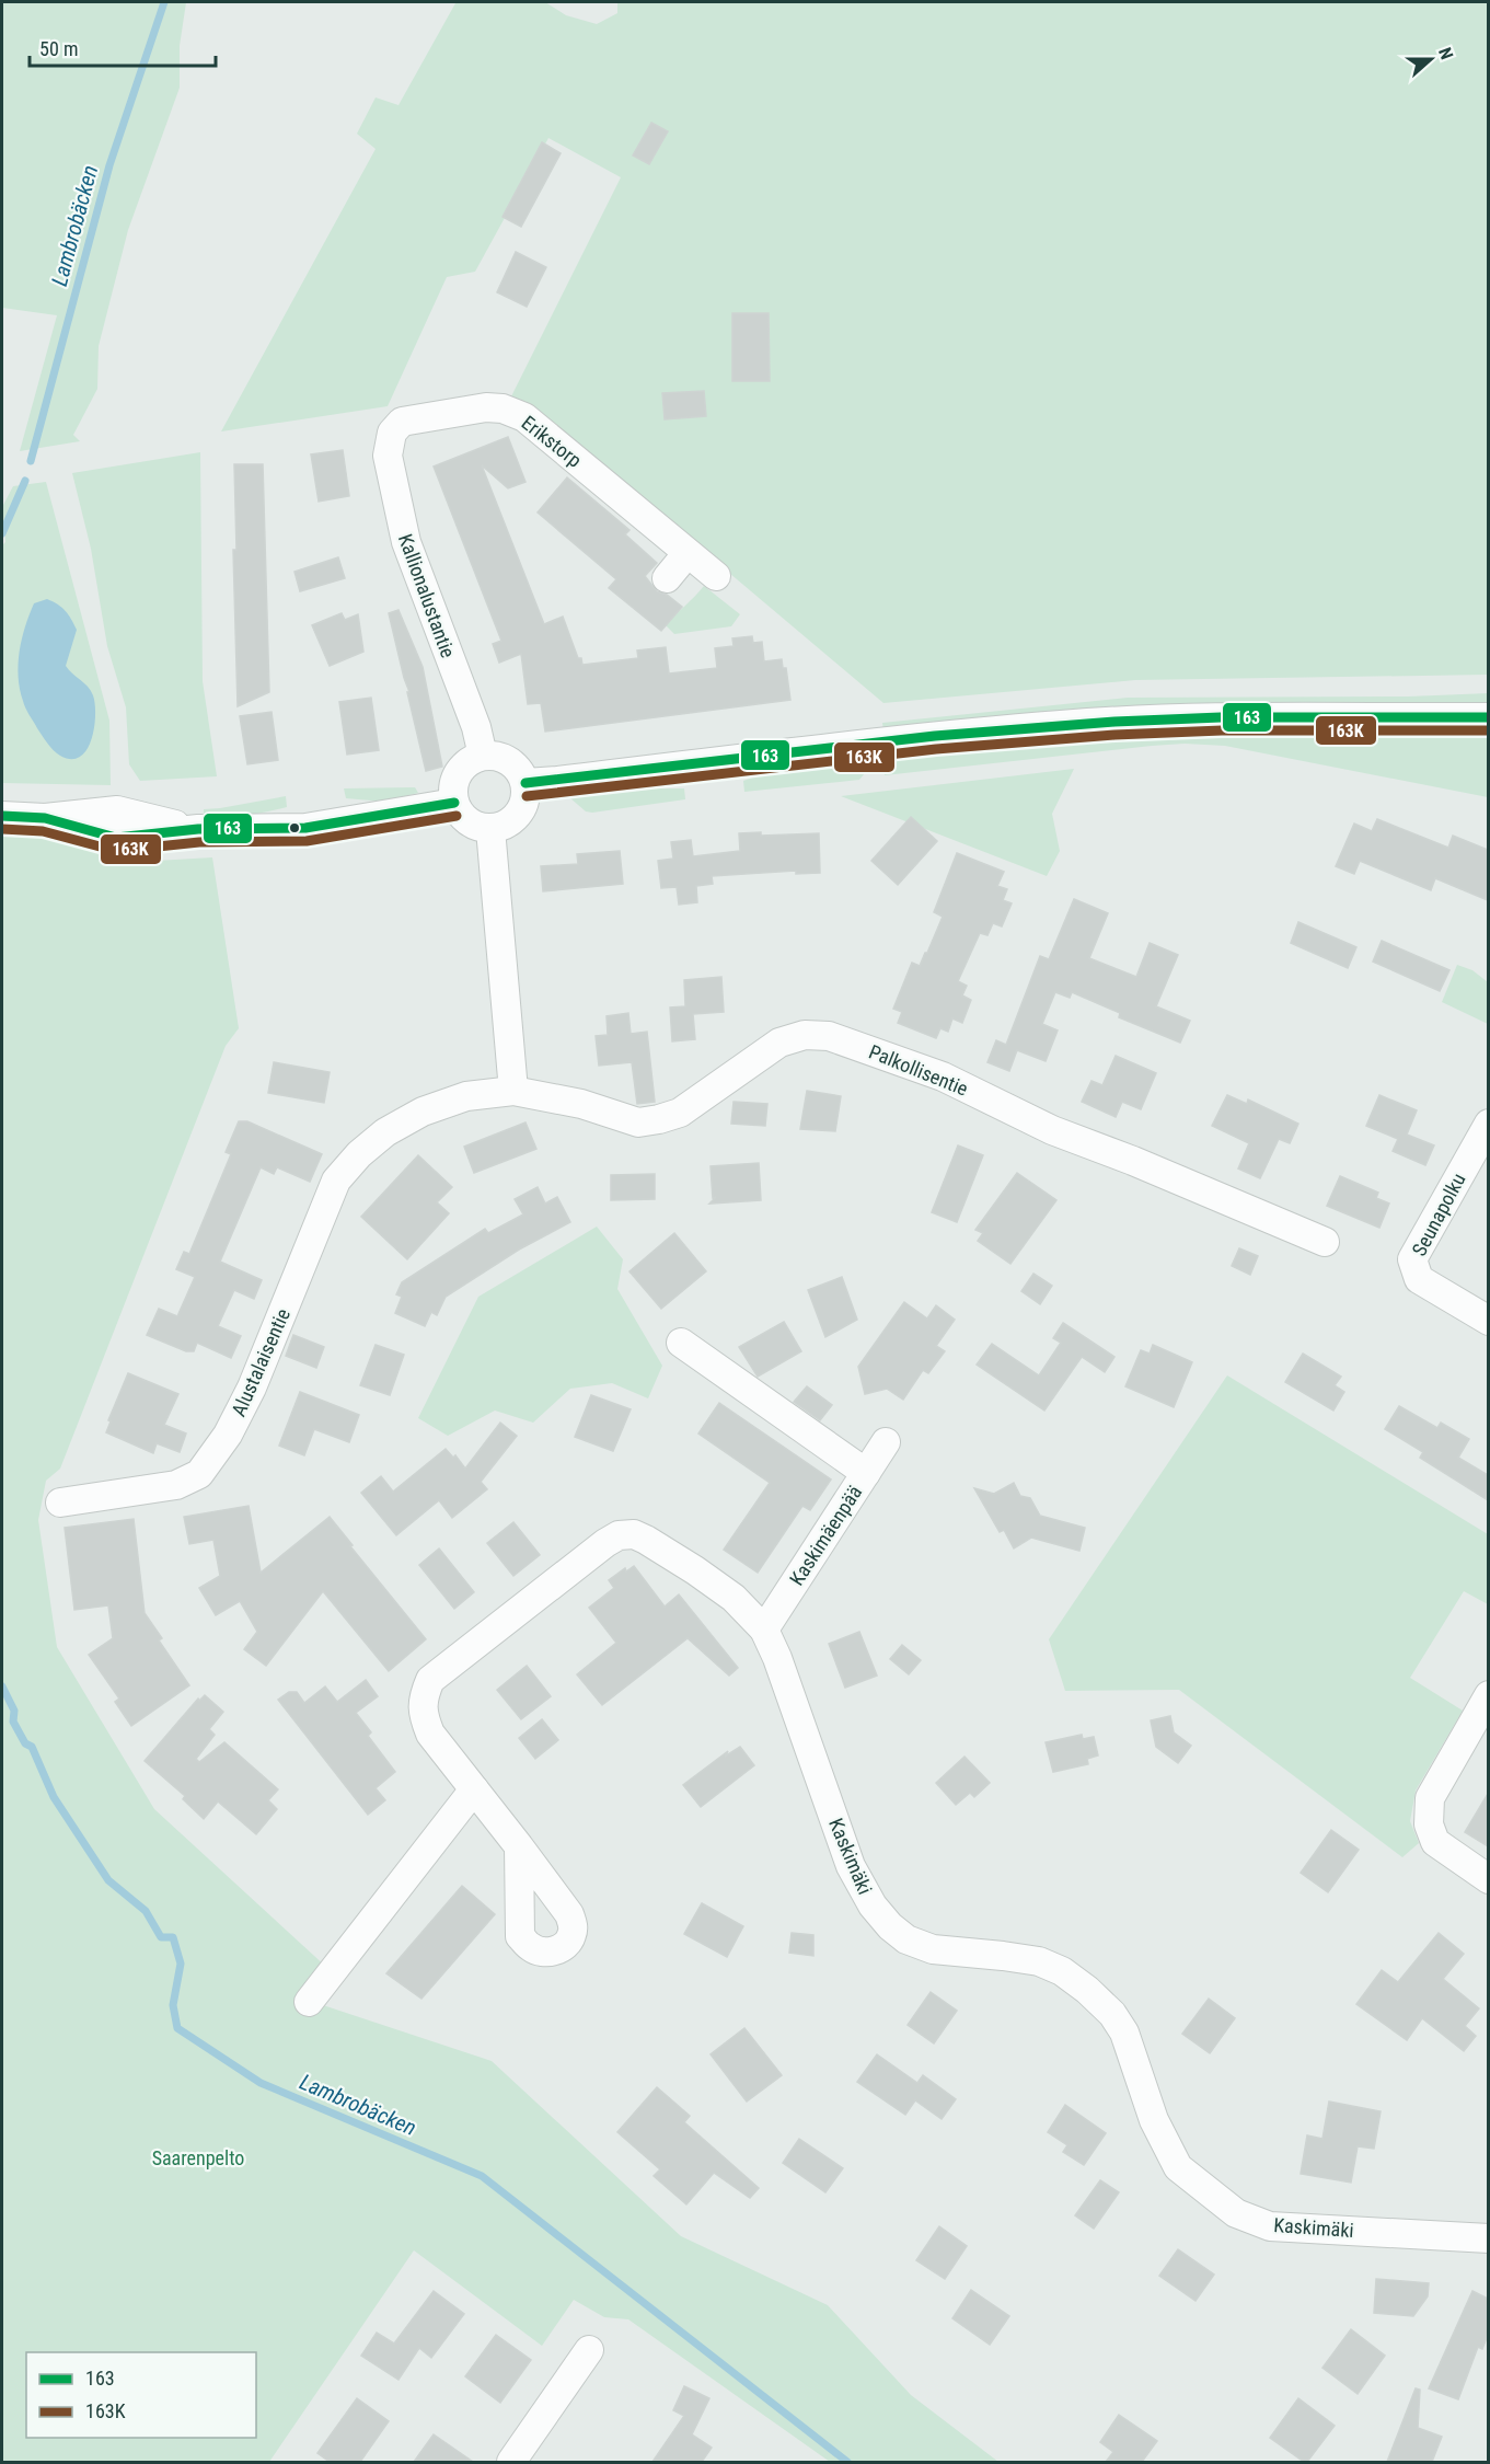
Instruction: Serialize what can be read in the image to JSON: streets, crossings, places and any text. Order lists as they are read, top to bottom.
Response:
{
  "streets": {
    "street": [
      "Erikstorp",
      "Kallionalustantie",
      "Palkollisentie",
      "Seunapolku",
      "Alustalaisentie",
      "Kaskimäenpää",
      "Kaskimäki"
    ]
  },
  "crossings": [
    ["Erikstorp", "Kallionalustantie"],
    ["Palkollisentie", "Alustalaisentie"],
    ["Kaskimäenpää", "Kaskimäki"]
  ],
  "water": ["Lambrobäcken"],
  "parks": ["Saarenpelto"],
  "lines": ["transit line 163", "transit line 163K"],
  "legend": ["163", "163K"],
  "scale_bar": "50 m",
  "north": "right"
}
